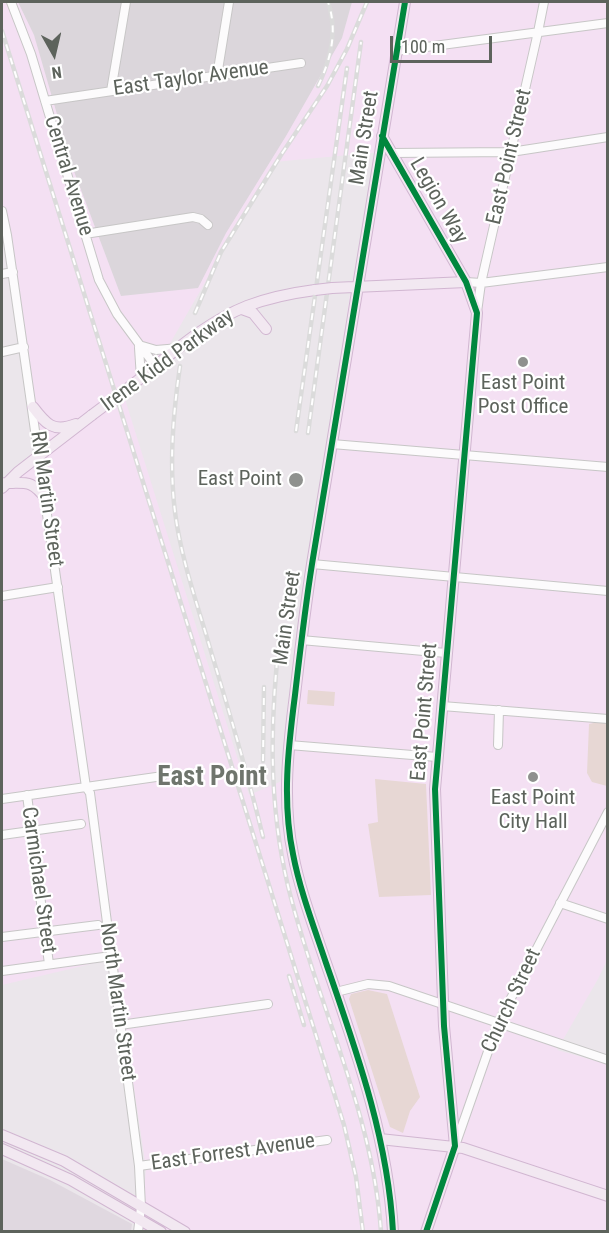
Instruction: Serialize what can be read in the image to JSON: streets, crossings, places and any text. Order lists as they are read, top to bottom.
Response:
{
  "streets": {
    "main road": [
      "Main Street",
      "East Point Street",
      "Legion Way",
      "Irene Kidd Parkway",
      "Church Street"
    ],
    "street": [
      "East Taylor Avenue",
      "Central Avenue",
      "RN Martin Street",
      "Carmichael Street",
      "North Martin Street",
      "East Forrest Avenue"
    ]
  },
  "crossings": [
    ["East Taylor Avenue", "Central Avenue"],
    ["Main Street", "Legion Way"],
    ["Main Street", "Irene Kidd Parkway"],
    ["East Point Street", "Legion Way"],
    ["East Point Street", "Irene Kidd Parkway"],
    ["East Point Street", "Church Street"],
    ["Central Avenue", "Irene Kidd Parkway"],
    ["Legion Way", "Irene Kidd Parkway"],
    ["Irene Kidd Parkway", "RN Martin Street"],
    ["RN Martin Street", "North Martin Street"],
    ["North Martin Street", "East Forrest Avenue"]
  ],
  "districts": ["East Point"],
  "places": ["East Point Post Office", "East Point", "East Point City Hall"],
  "scale_bar": "100 m",
  "north": "bottom"
}
